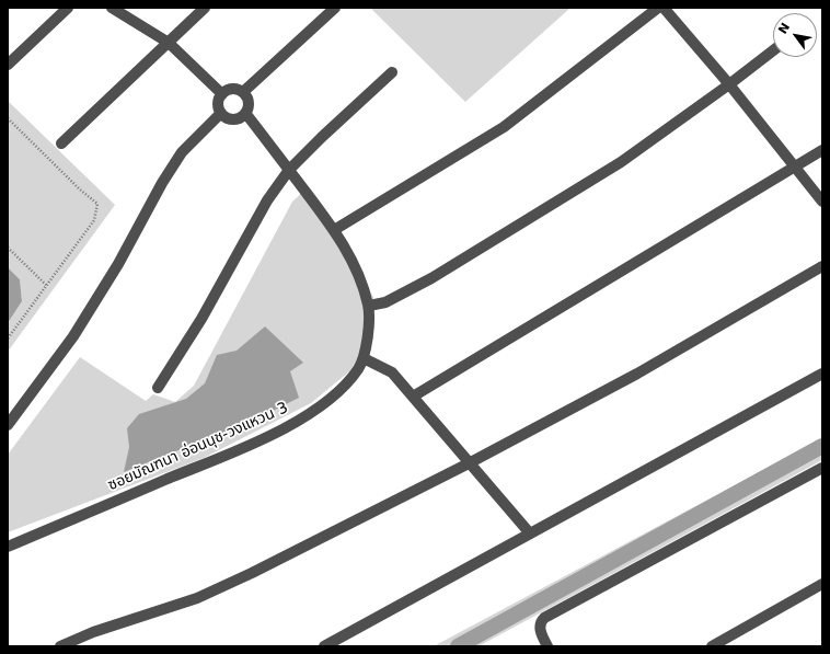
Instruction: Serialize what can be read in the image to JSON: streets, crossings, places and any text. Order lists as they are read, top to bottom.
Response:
{
  "streets": {
    "street": ["ซอยมัณฑนา อ่อนนุช-วงแหวน 3"]
  },
  "north": "top left"
}
